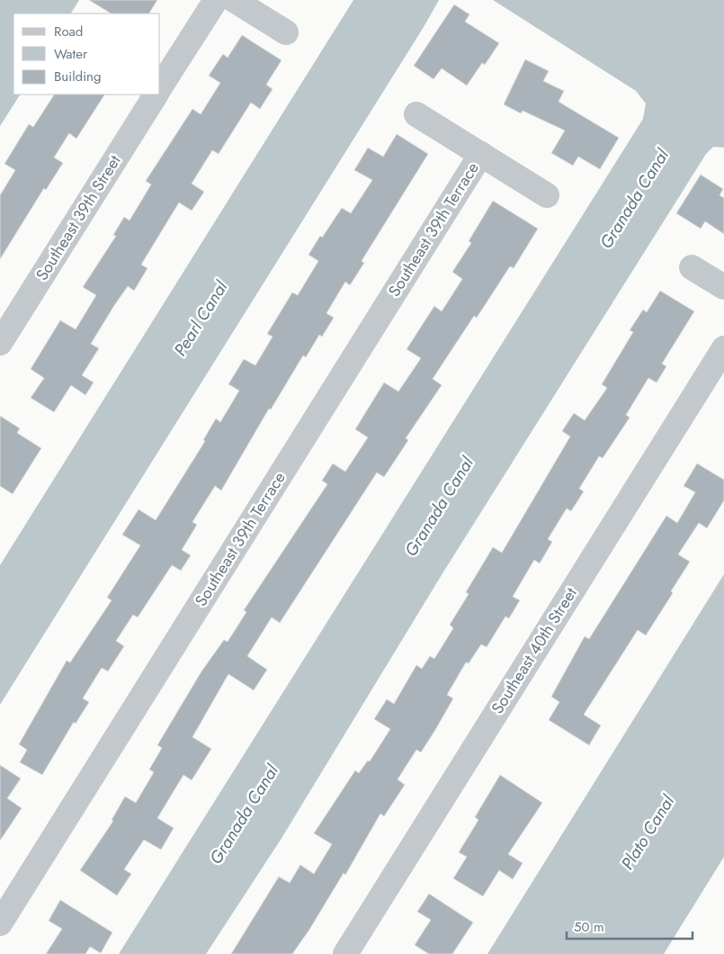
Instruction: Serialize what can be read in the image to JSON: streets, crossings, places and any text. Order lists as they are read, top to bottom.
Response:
{
  "streets": {
    "street": ["Southeast 39th Street", "Southeast 39th Terrace", "Southeast 40th Street"]
  },
  "water": ["Granada Canal", "Pearl Canal", "Plato Canal"],
  "legend": ["Road", "Water", "Building"],
  "scale_bar": "50 m"
}
